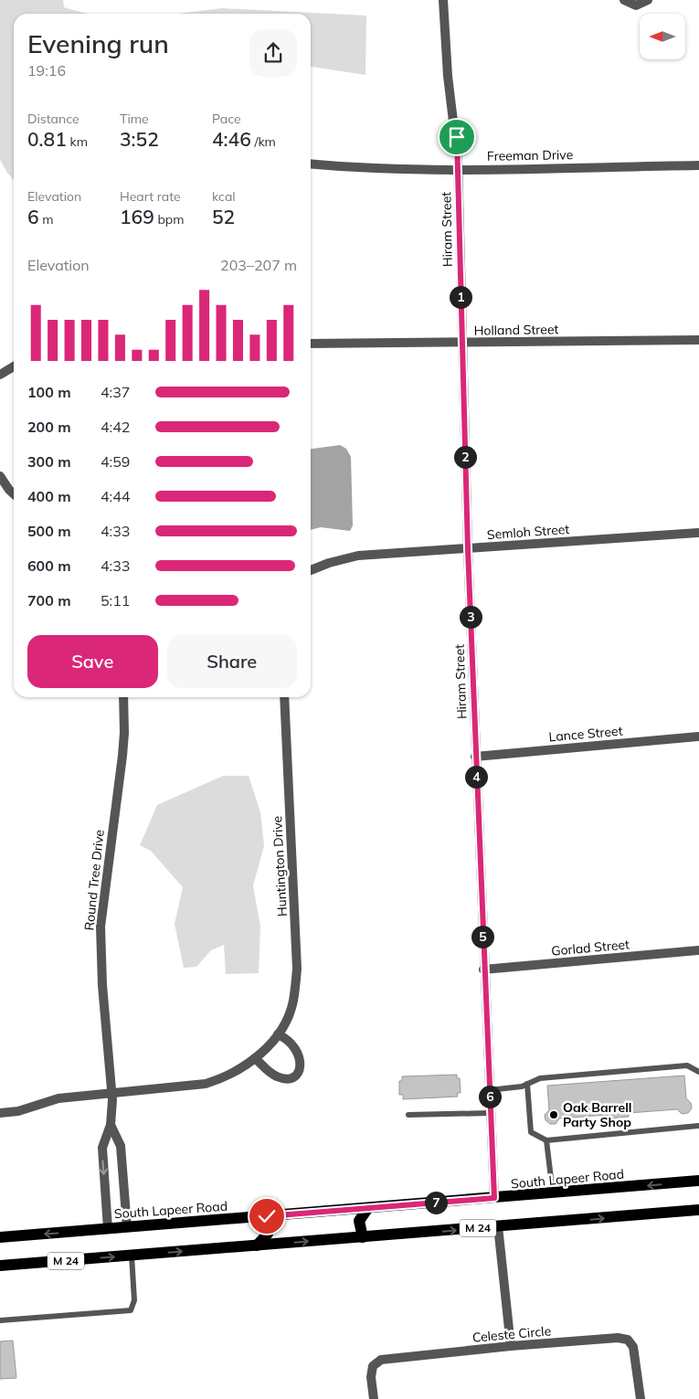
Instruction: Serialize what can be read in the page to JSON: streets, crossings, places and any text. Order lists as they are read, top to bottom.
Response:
{
  "streets": {
    "main road": ["South Lapeer Road", "M 24"],
    "street": [
      "Freeman Drive",
      "Hiram Street",
      "Holland Street",
      "Semloh Street",
      "Lance Street",
      "Huntington Drive",
      "Round Tree Drive",
      "Gorlad Street",
      "Celeste Circle"
    ]
  },
  "crossings": [
    ["Freeman Drive", "Hiram Street"],
    ["Hiram Street", "Holland Street"],
    ["Hiram Street", "Semloh Street"],
    ["Hiram Street", "Lance Street"],
    ["Hiram Street", "Gorlad Street"],
    ["Hiram Street", "South Lapeer Road"],
    ["Huntington Drive", "Round Tree Drive"],
    ["Round Tree Drive", "South Lapeer Road"]
  ],
  "places": ["Oak Barrell Party Shop"],
  "north": "left",
  "page": {
    "heading": ["Evening run", "19:16"],
    "stats": [
      ["Distance", "0.81 km"],
      ["Time", "3:52"],
      ["Pace", "4:46 /km"],
      ["Elevation", "6 m"],
      ["Heart rate", "169 bpm"],
      ["kcal", "52"]
    ],
    "chart": ["Elevation", "203–207 m"],
    "pins": [
      "1",
      "2",
      "3",
      "4",
      "5",
      "6",
      "7"
    ],
    "list": [
      {
        "name": "100 m",
        "note": "4:37"
      },
      {
        "name": "200 m",
        "note": "4:42"
      },
      {
        "name": "300 m",
        "note": "4:59"
      },
      {
        "name": "400 m",
        "note": "4:44"
      },
      {
        "name": "500 m",
        "note": "4:33"
      },
      {
        "name": "600 m",
        "note": "4:33"
      },
      {
        "name": "700 m",
        "note": "5:11"
      }
    ],
    "buttons": ["Save", "Share"]
  }
}
